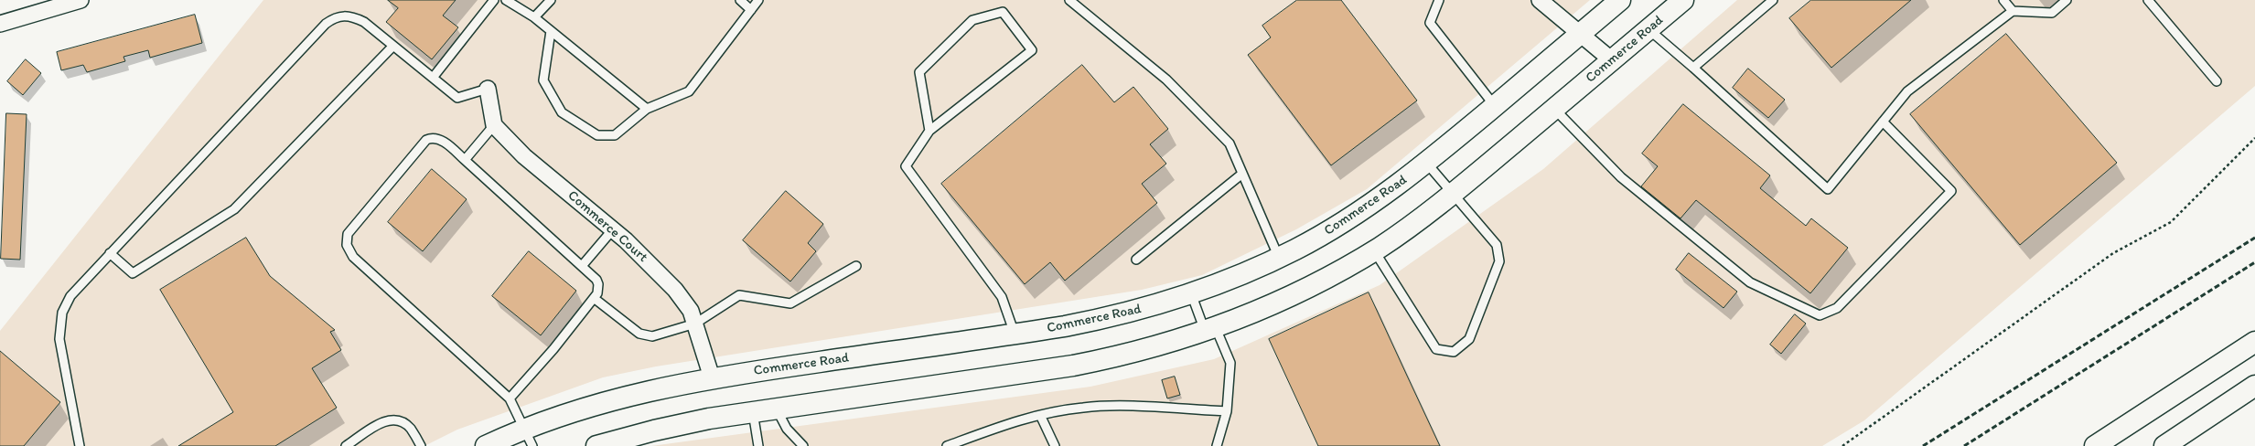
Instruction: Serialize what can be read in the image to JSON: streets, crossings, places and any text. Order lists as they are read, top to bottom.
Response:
{
  "streets": {
    "main road": ["Commerce Road"],
    "street": ["Commerce Court"]
  },
  "crossings": [
    ["Commerce Road", "Commerce Court"]
  ]
}
